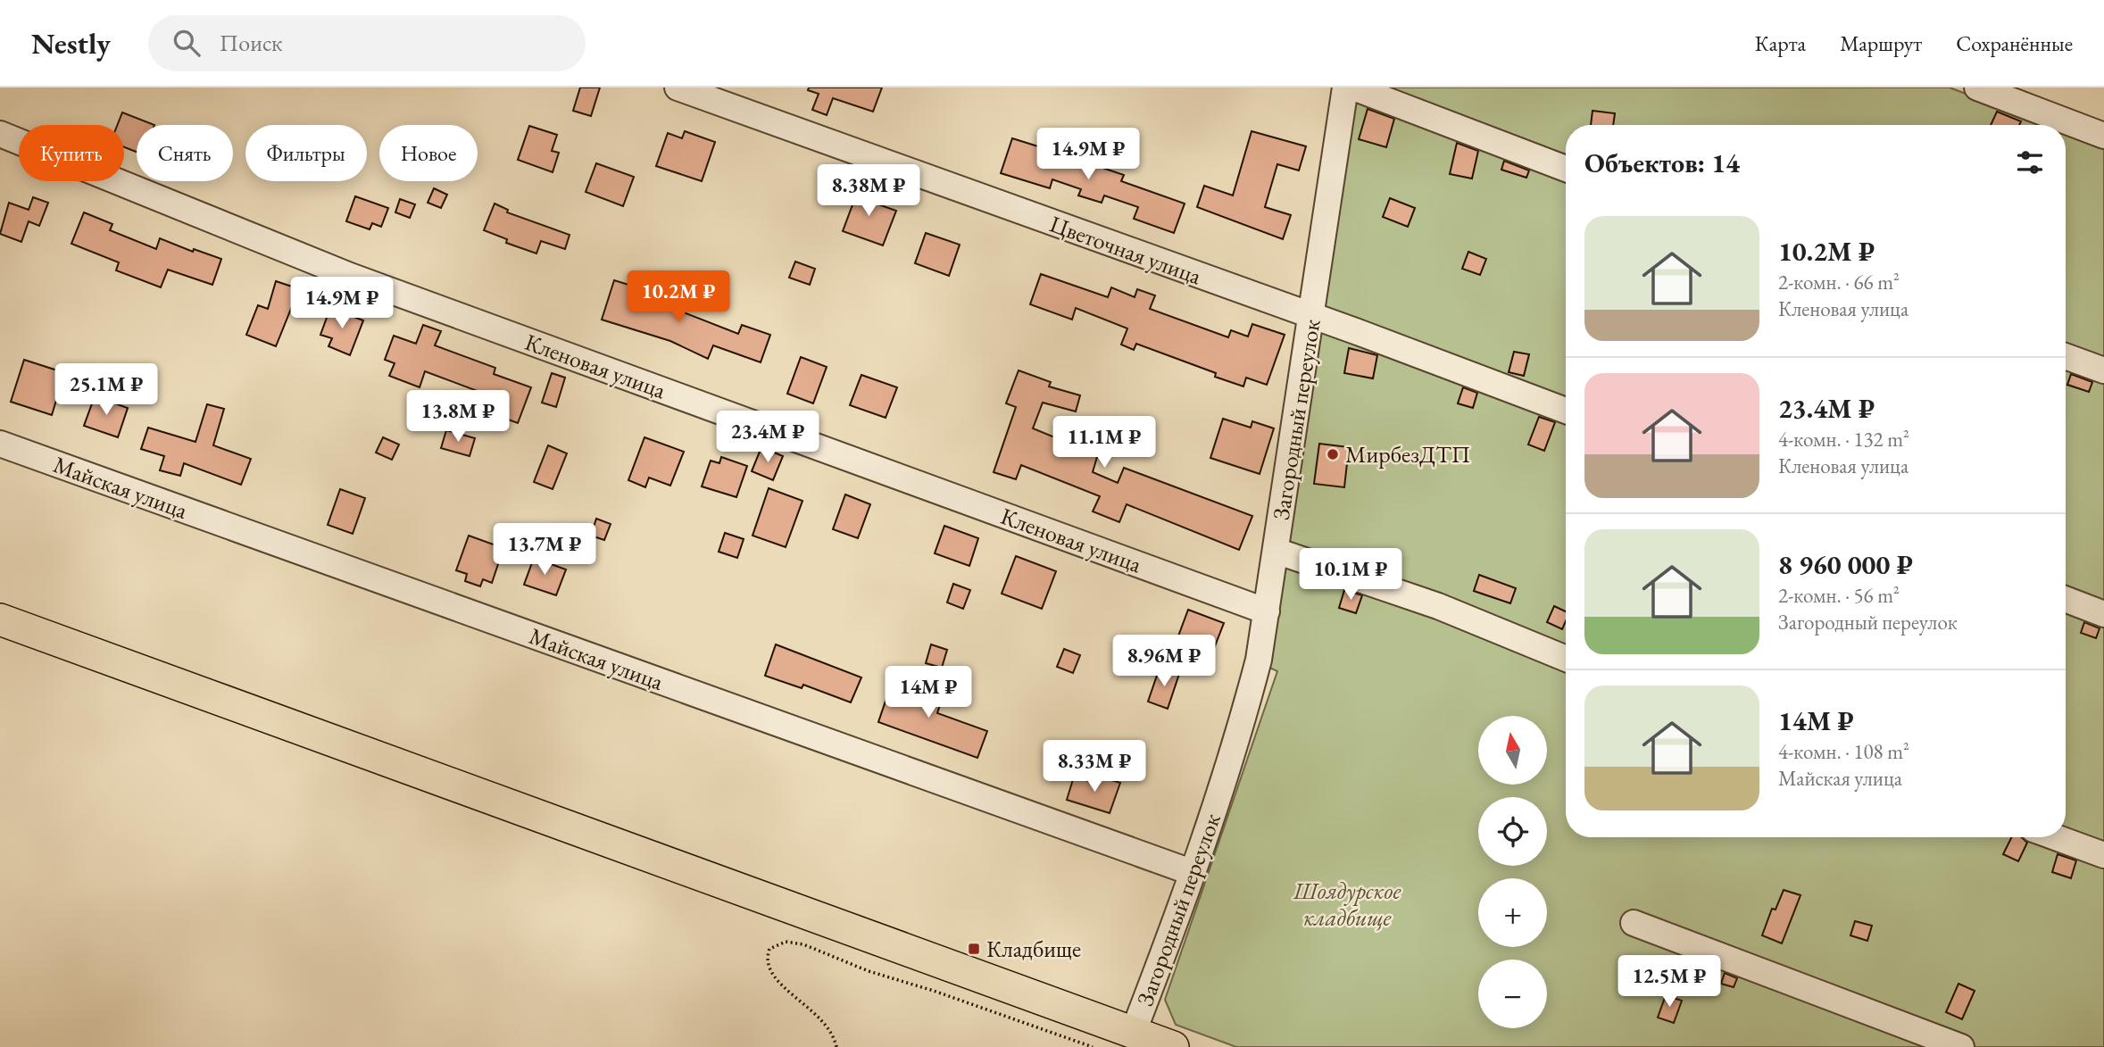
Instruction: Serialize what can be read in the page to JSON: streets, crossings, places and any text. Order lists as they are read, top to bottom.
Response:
{
  "streets": {
    "street": [
      "Цветочная улица",
      "Кленовая улица",
      "Загородный переулок",
      "Майская улица"
    ]
  },
  "crossings": [
    ["Цветочная улица", "Загородный переулок"],
    ["Кленовая улица", "Загородный переулок"],
    ["Загородный переулок", "Майская улица"]
  ],
  "parks": ["Шоядурское кладбище"],
  "places": {
    "other": ["МирбезДТП"],
    "transit": ["Кладбище"]
  },
  "north": "top",
  "page": {
    "header": "Nestly",
    "search": "Поиск",
    "nav": ["Карта", "Маршрут", "Сохранённые"],
    "chip": [
      "Купить",
      "Снять",
      "Фильтры",
      "Новое"
    ],
    "heading": "Объектов: 14",
    "price": [
      "14.9M ₽",
      "8.38M ₽",
      "10.2M ₽",
      "14.9M ₽",
      "25.1M ₽",
      "13.8M ₽",
      "23.4M ₽",
      "11.1M ₽",
      "13.7M ₽",
      "10.1M ₽",
      "8.96M ₽",
      "14M ₽",
      "8.33M ₽",
      "12.5M ₽"
    ],
    "list": [
      {
        "name": "10.2M ₽",
        "note": "2-комн. · 66 m² · Кленовая улица"
      },
      {
        "name": "23.4M ₽",
        "note": "4-комн. · 132 m² · Кленовая улица"
      },
      {
        "name": "8 960 000 ₽",
        "note": "2-комн. · 56 m² · Загородный переулок"
      },
      {
        "name": "14M ₽",
        "note": "4-комн. · 108 m² · Майская улица"
      }
    ],
    "map_buttons": ["+", "−"]
  }
}
